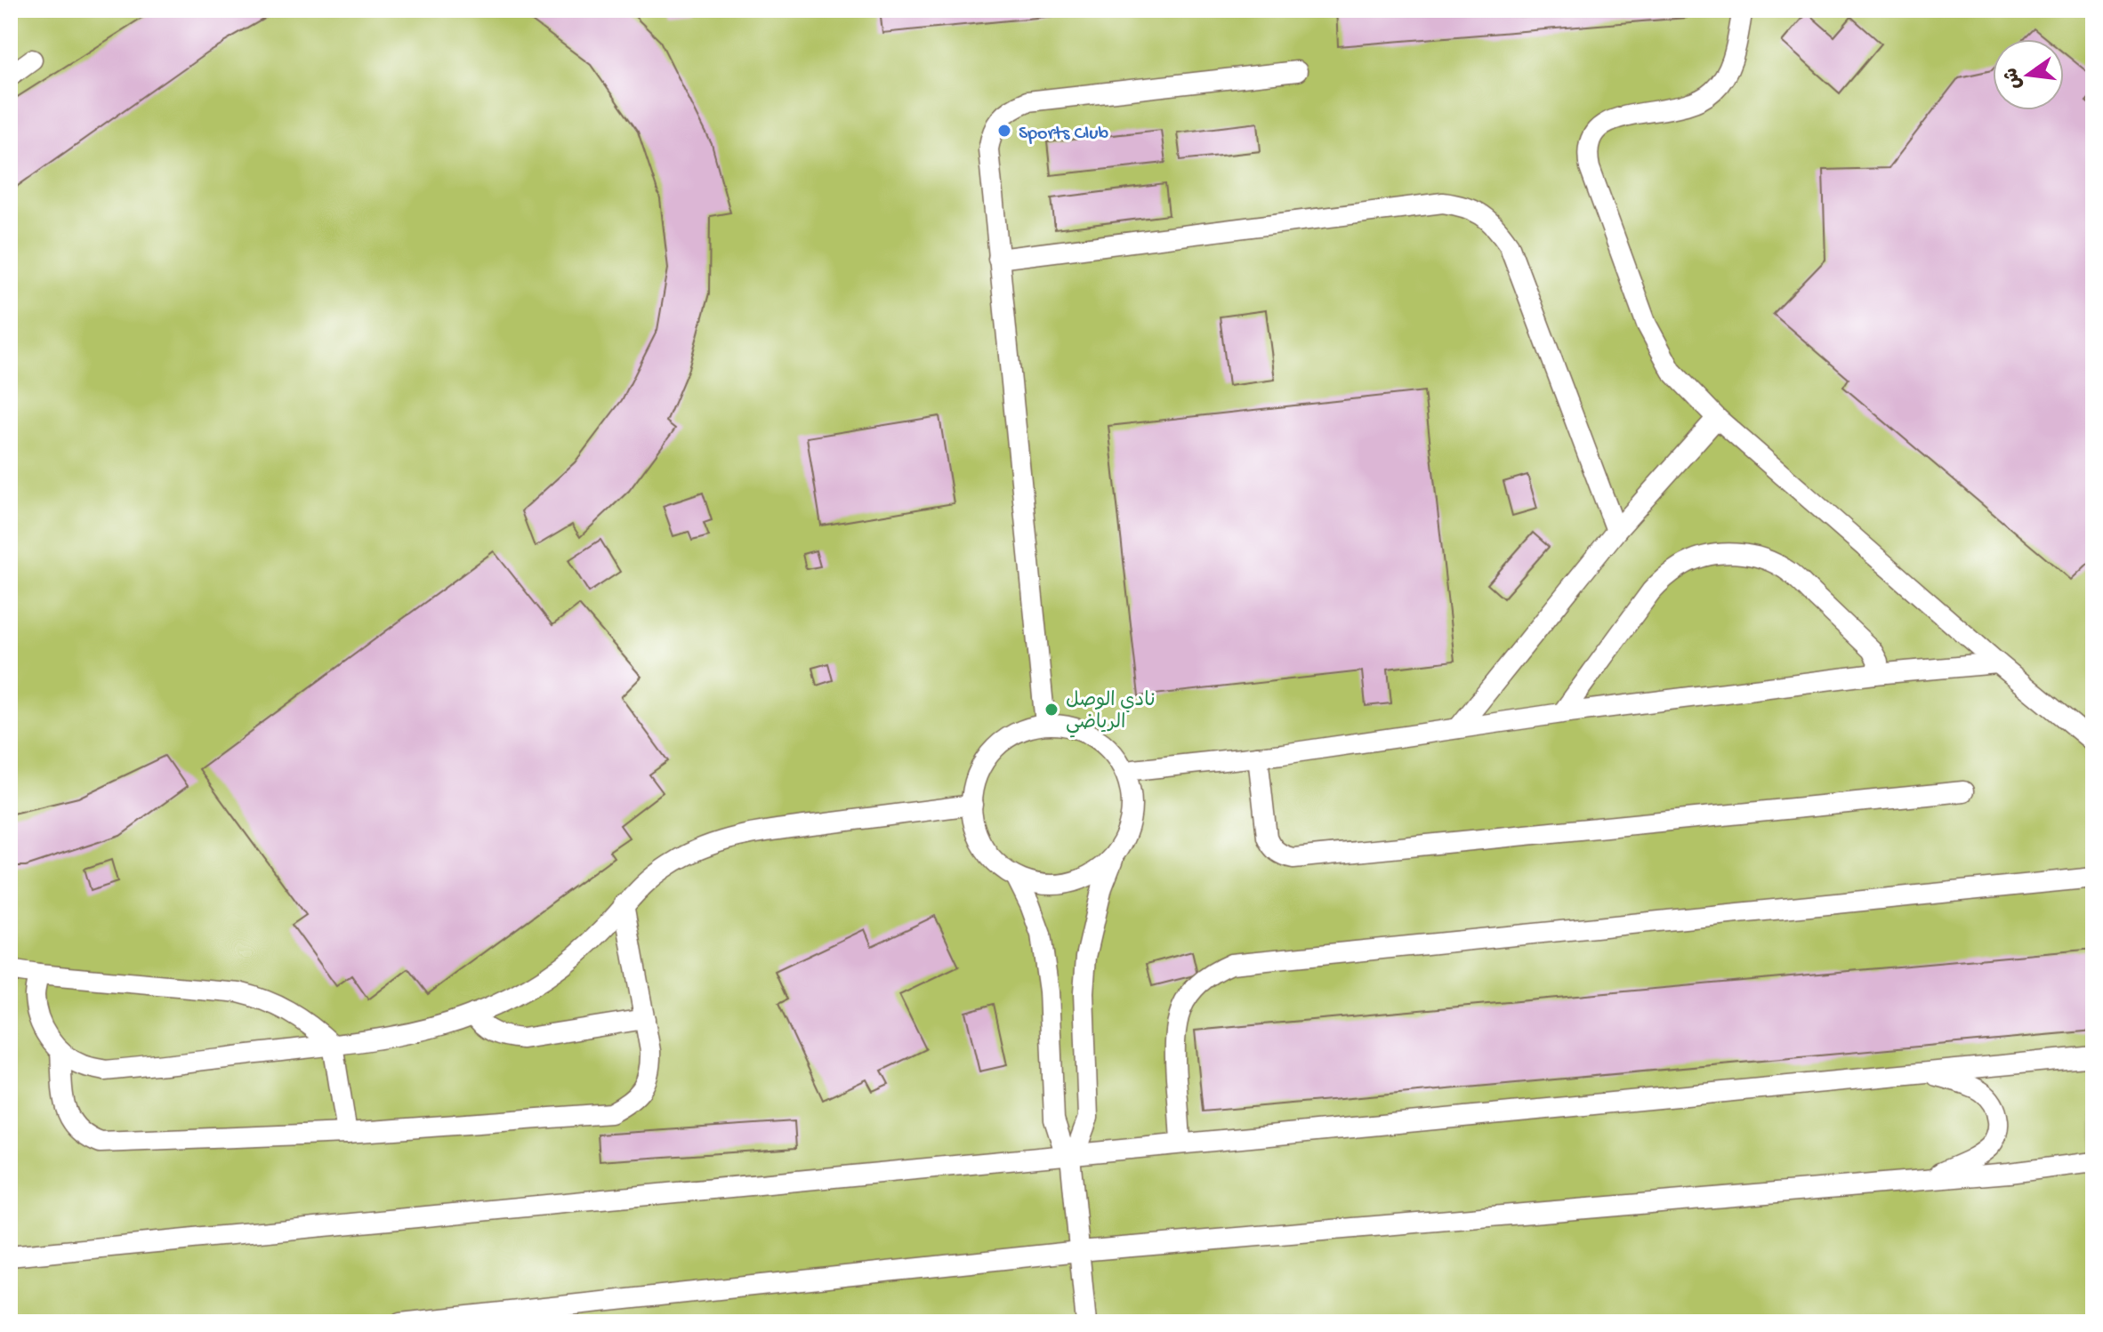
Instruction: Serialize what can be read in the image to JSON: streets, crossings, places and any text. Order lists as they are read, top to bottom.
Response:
{
  "places": ["Sports Club", "نادي الوصل الرياضي"],
  "north": "left"
}
